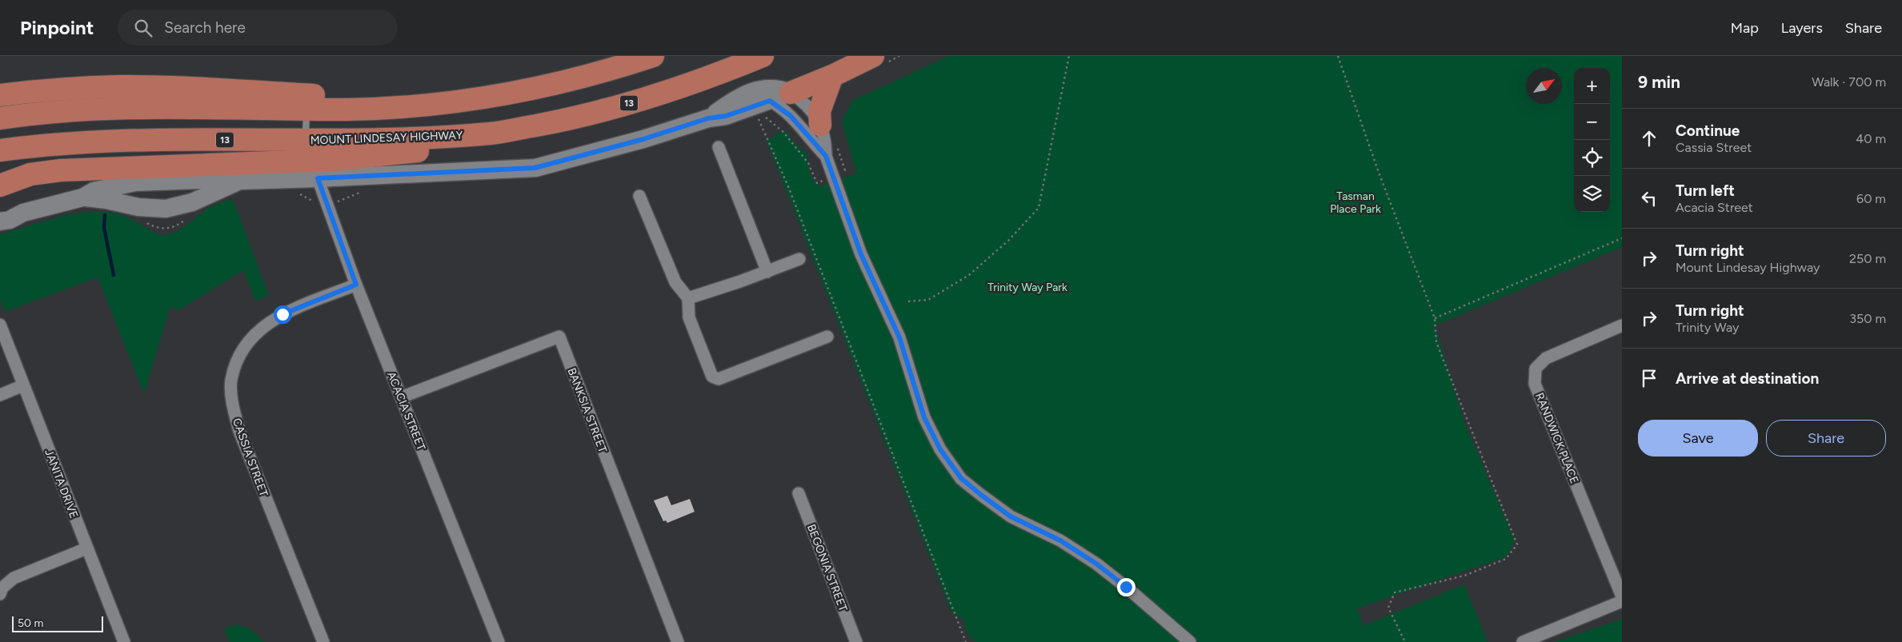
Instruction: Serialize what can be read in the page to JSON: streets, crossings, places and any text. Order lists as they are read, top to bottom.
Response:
{
  "streets": {
    "highway": ["13", "MOUNT LINDESAY HIGHWAY"],
    "street": [
      "BANKSIA STREET",
      "ACACIA STREET",
      "RANDWICK PLACE",
      "CASSIA STREET",
      "JANITA DRIVE",
      "BEGONIA STREET"
    ]
  },
  "crossings": [
    ["BANKSIA STREET", "ACACIA STREET"],
    ["ACACIA STREET", "CASSIA STREET"]
  ],
  "parks": ["Tasman Place Park", "Trinity Way Park"],
  "scale_bar": "50 m",
  "north": "top right",
  "page": {
    "header": "Pinpoint",
    "search": "Search here",
    "nav": ["Map", "Layers", "Share"],
    "heading": ["9 min", "Walk · 700 m"],
    "map_buttons": ["+", "−"],
    "list": [
      ["Continue", "Cassia Street", "40 m"],
      ["Turn left", "Acacia Street", "60 m"],
      ["Turn right", "Mount Lindesay Highway", "250 m"],
      ["Turn right", "Trinity Way", "350 m"],
      "Arrive at destination"
    ],
    "buttons": ["Save", "Share"],
    "scale": "50 m"
  }
}
